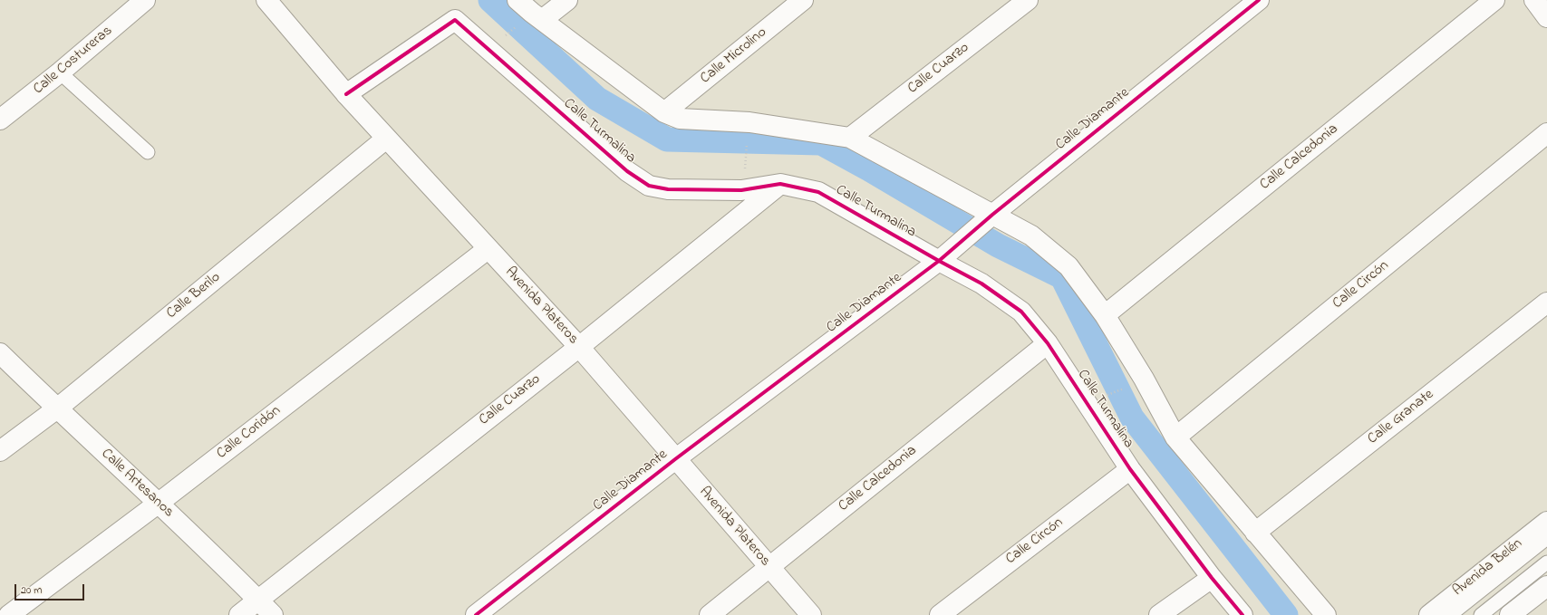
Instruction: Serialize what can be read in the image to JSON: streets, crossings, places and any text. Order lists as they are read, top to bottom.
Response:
{
  "streets": {
    "street": [
      "Calle Microlino",
      "Calle Costureras",
      "Calle Cuarzo",
      "Calle Diamante",
      "Calle Turmalina",
      "Calle Calcedonia",
      "Calle Circón",
      "Calle Berilo",
      "Avenida Plateros",
      "Calle Granate",
      "Calle Coridón",
      "Calle Artesanos",
      "Avenida Belén"
    ]
  },
  "crossings": [
    ["Calle Cuarzo", "Calle Turmalina"],
    ["Calle Cuarzo", "Avenida Plateros"],
    ["Calle Cuarzo", "Calle Artesanos"],
    ["Calle Diamante", "Calle Turmalina"],
    ["Calle Diamante", "Avenida Plateros"],
    ["Calle Turmalina", "Calle Calcedonia"],
    ["Calle Turmalina", "Calle Circón"],
    ["Calle Turmalina", "Avenida Plateros"],
    ["Calle Calcedonia", "Avenida Plateros"],
    ["Calle Berilo", "Avenida Plateros"],
    ["Calle Berilo", "Calle Artesanos"],
    ["Avenida Plateros", "Calle Coridón"],
    ["Calle Coridón", "Calle Artesanos"]
  ],
  "scale_bar": "20 m"
}
